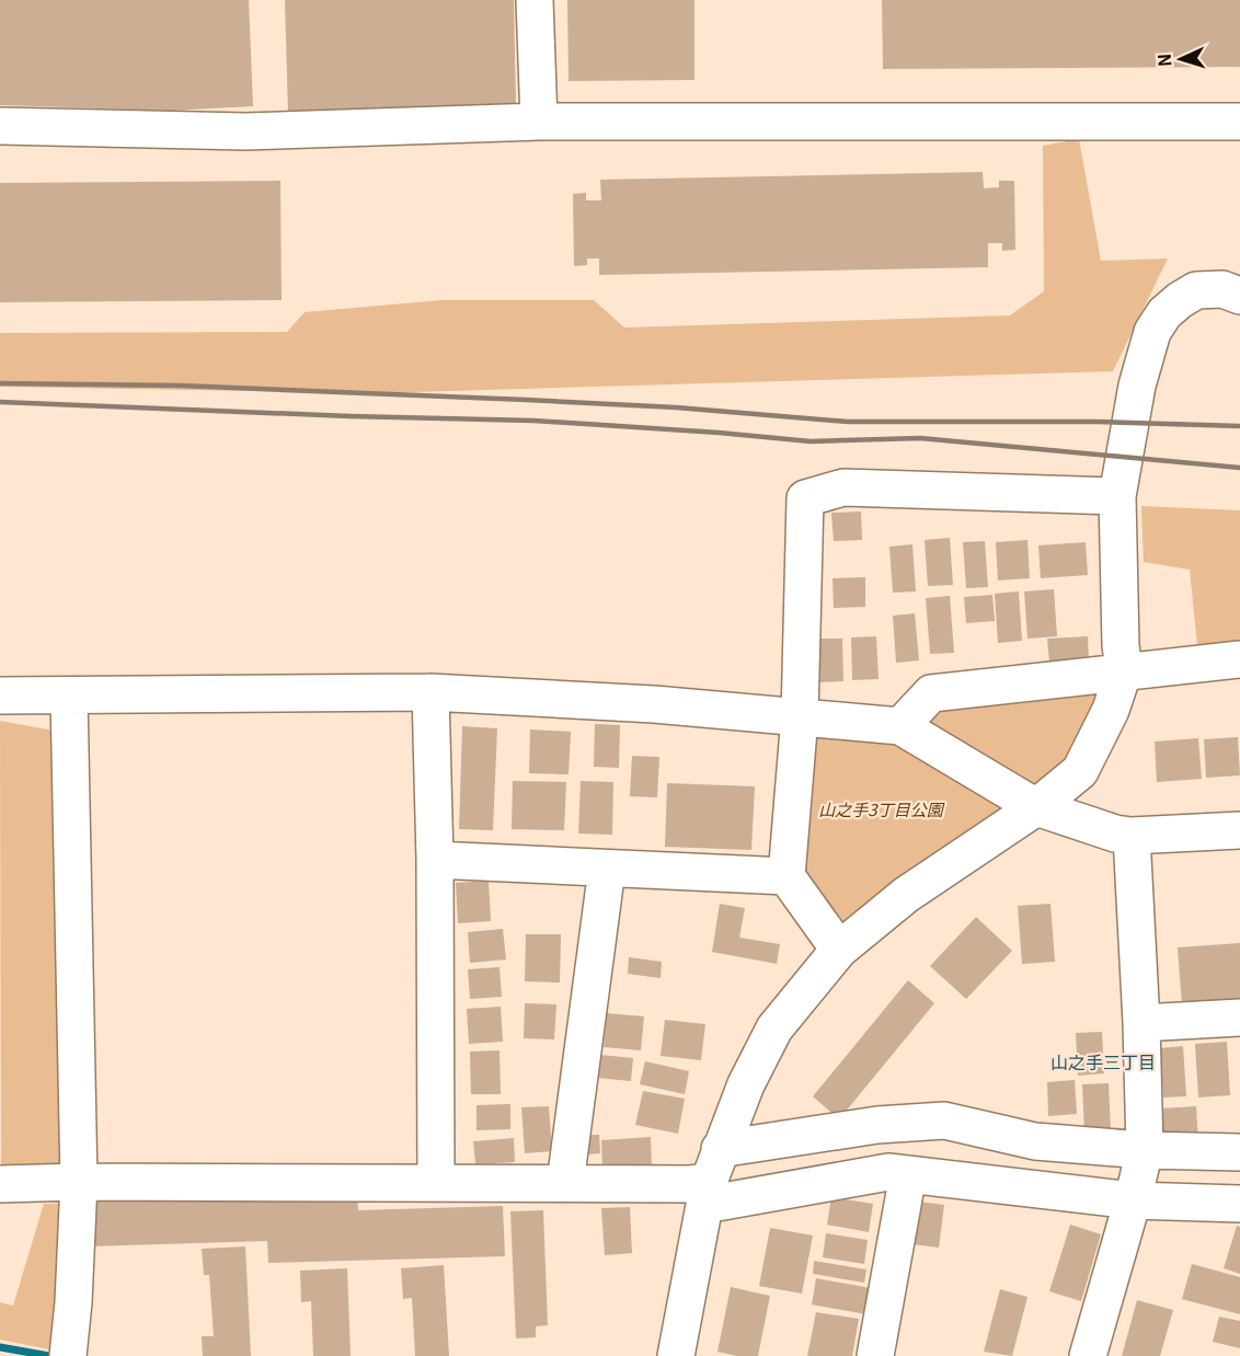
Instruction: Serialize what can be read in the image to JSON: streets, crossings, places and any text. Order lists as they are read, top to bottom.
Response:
{
  "districts": ["山之手三丁目"],
  "parks": ["山之手3丁目公園"],
  "north": "left"
}
